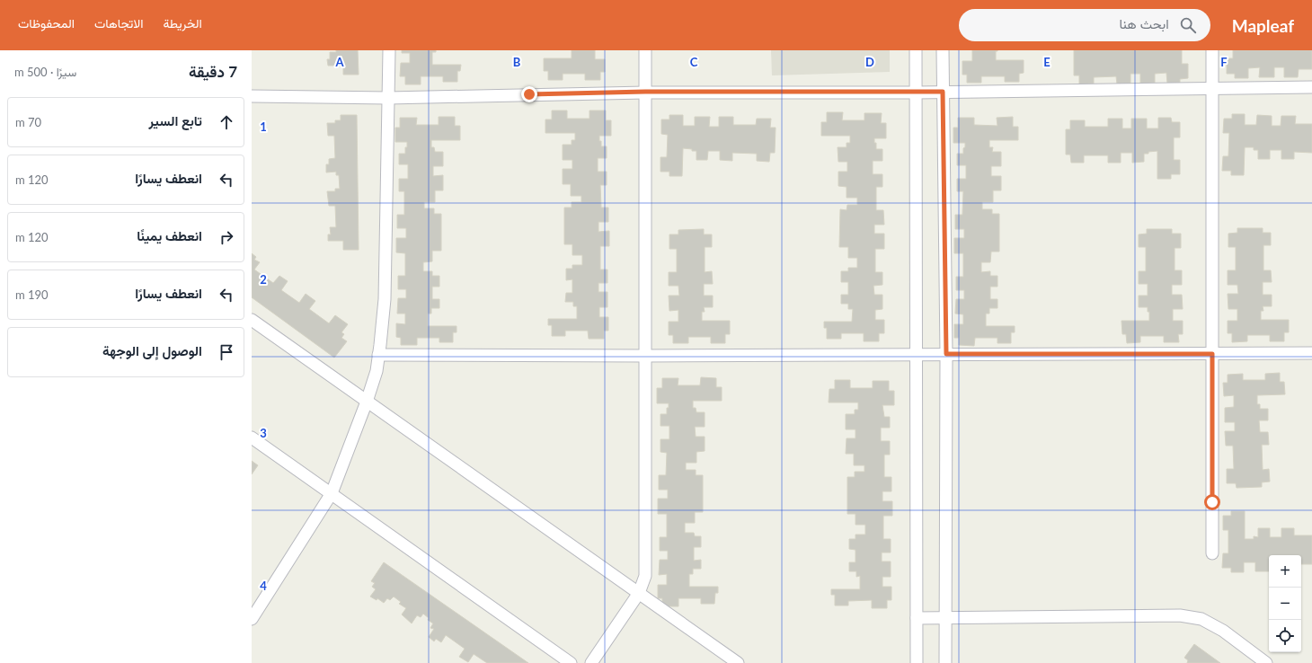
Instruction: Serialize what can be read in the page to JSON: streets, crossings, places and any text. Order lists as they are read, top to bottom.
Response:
{
  "page": {
    "header": "Mapleaf",
    "search": "ابحث هنا",
    "nav": ["الخريطة", "الاتجاهات", "المحفوظات"],
    "heading": ["7 دقيقة", "سيرًا · 500 m"],
    "list": [
      ["تابع السير", "70 m"],
      ["انعطف يسارًا", "120 m"],
      ["انعطف يمينًا", "120 m"],
      ["انعطف يسارًا", "190 m"],
      "الوصول إلى الوجهة"
    ],
    "map_buttons": ["+", "−"]
  },
  "grid": {
    "columns": [
      "A",
      "B",
      "C",
      "D",
      "E",
      "F"
    ],
    "rows": [
      "1",
      "2",
      "3",
      "4"
    ]
  }
}
